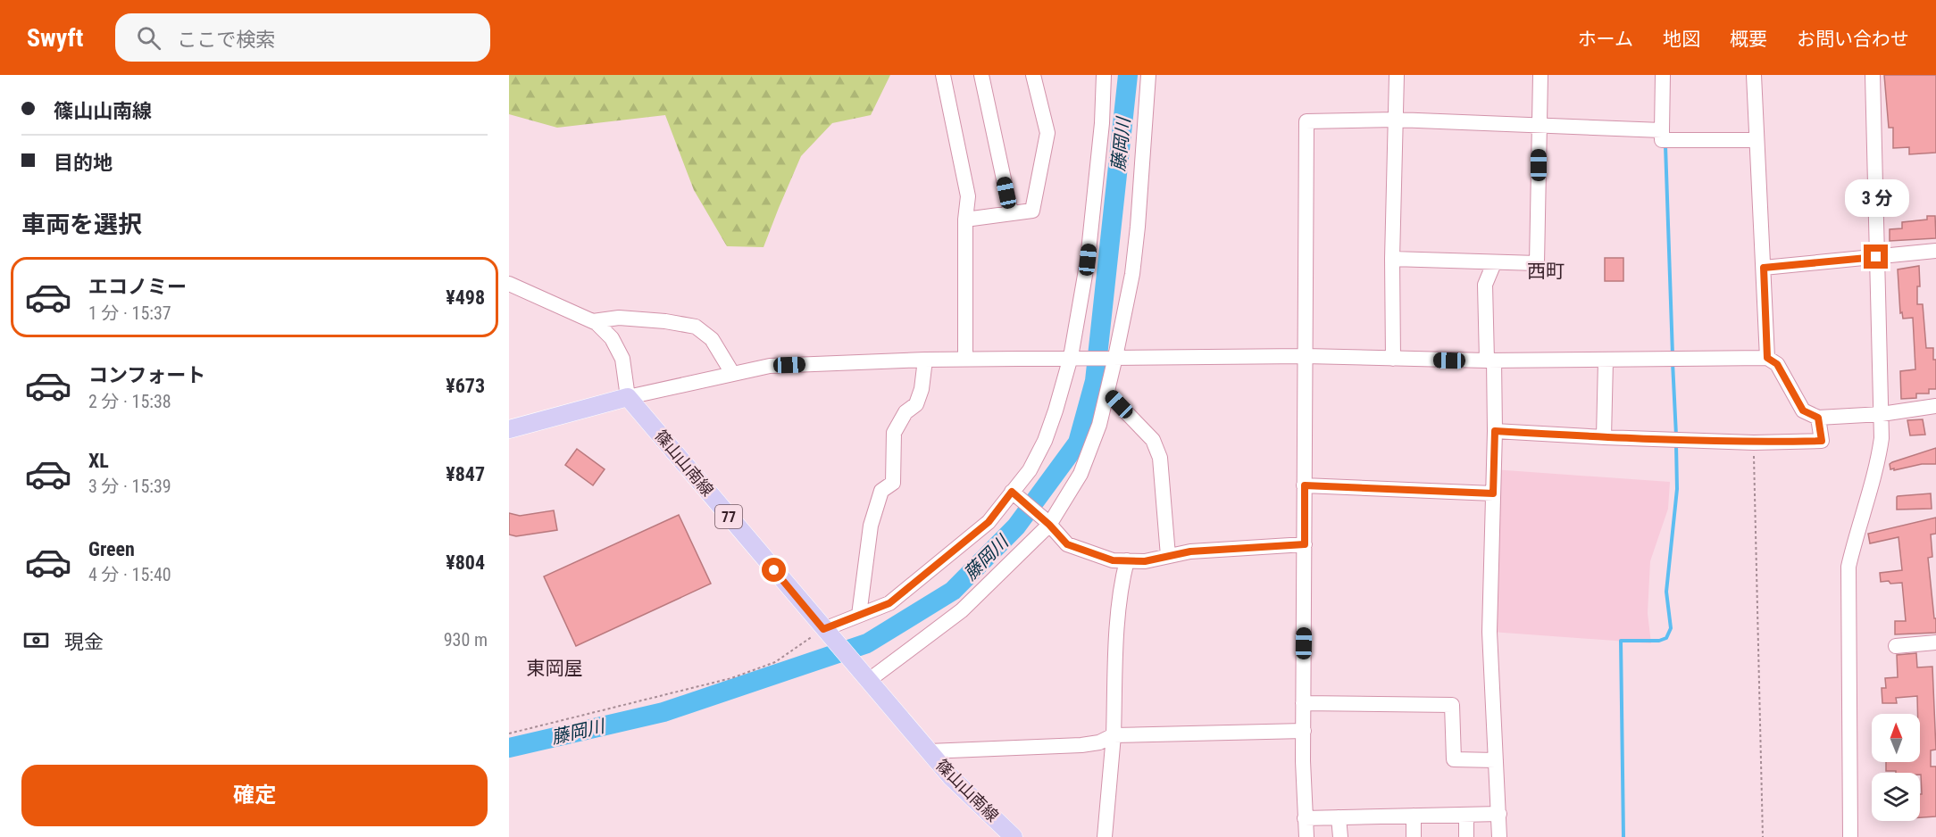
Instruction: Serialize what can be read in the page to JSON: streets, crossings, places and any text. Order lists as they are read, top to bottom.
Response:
{
  "streets": {
    "main road": ["篠山山南線", "77"]
  },
  "districts": ["西町", "東岡屋"],
  "water": ["藤岡川"],
  "north": "top",
  "page": {
    "header": "Swyft",
    "search": "ここで検索",
    "nav": [
      "ホーム",
      "地図",
      "概要",
      "お問い合わせ"
    ],
    "banner": ["篠山山南線", "目的地"],
    "bubble": "3 分",
    "heading": "車両を選択",
    "list": [
      {
        "name": "エコノミー",
        "note": "1 分 · 15:37",
        "value": "¥498"
      },
      {
        "name": "コンフォート",
        "note": "2 分 · 15:38",
        "value": "¥673"
      },
      {
        "name": "XL",
        "note": "3 分 · 15:39",
        "value": "¥847"
      },
      {
        "name": "Green",
        "note": "4 分 · 15:40",
        "value": "¥804"
      }
    ],
    "pay": ["現金", "930 m"],
    "buttons": "確定"
  }
}
